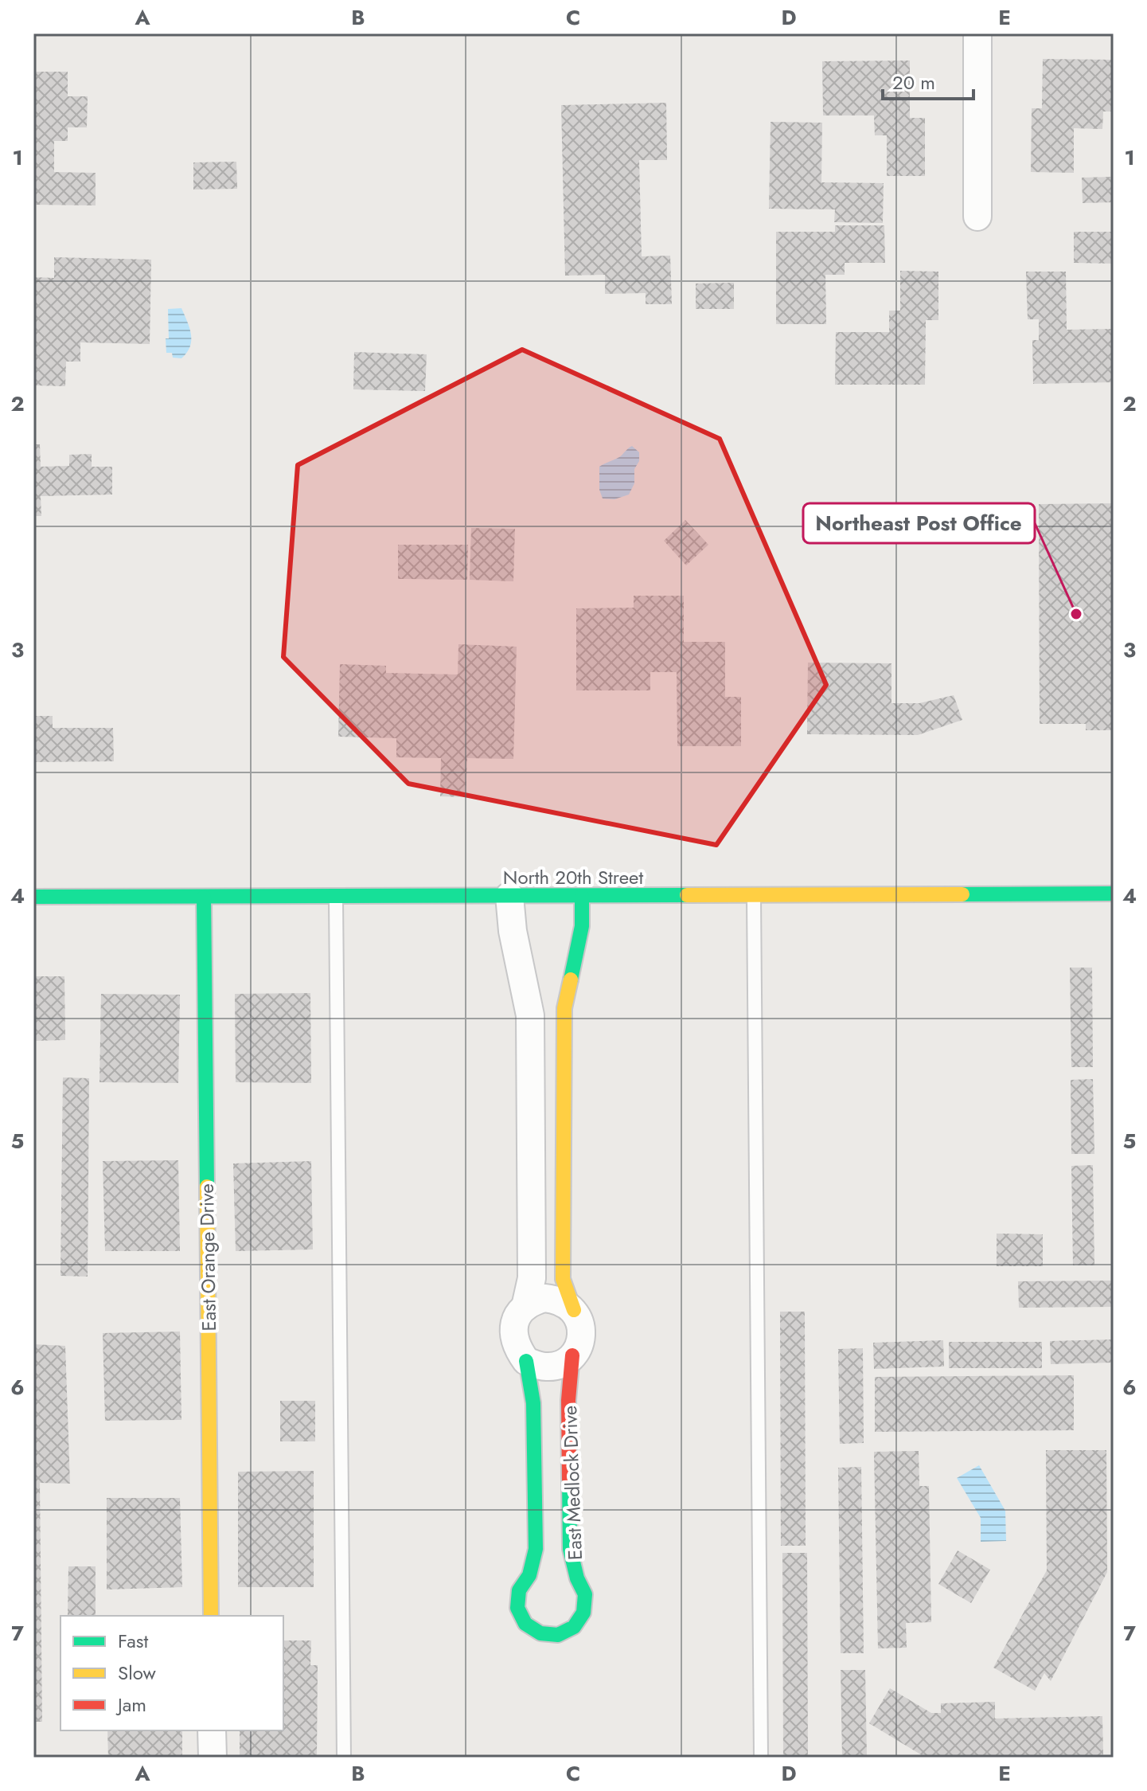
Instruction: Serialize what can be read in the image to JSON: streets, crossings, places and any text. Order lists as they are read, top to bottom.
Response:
{
  "streets": {
    "street": ["North 20th Street", "East Orange Drive", "East Medlock Drive"]
  },
  "crossings": [
    ["North 20th Street", "East Orange Drive"],
    ["North 20th Street", "East Medlock Drive"]
  ],
  "places": ["Northeast Post Office"],
  "legend": ["Fast", "Slow", "Jam"],
  "scale_bar": "20 m",
  "grid": {
    "columns": [
      "A",
      "B",
      "C",
      "D",
      "E"
    ],
    "rows": [
      "1",
      "2",
      "3",
      "4",
      "5",
      "6",
      "7"
    ]
  }
}
